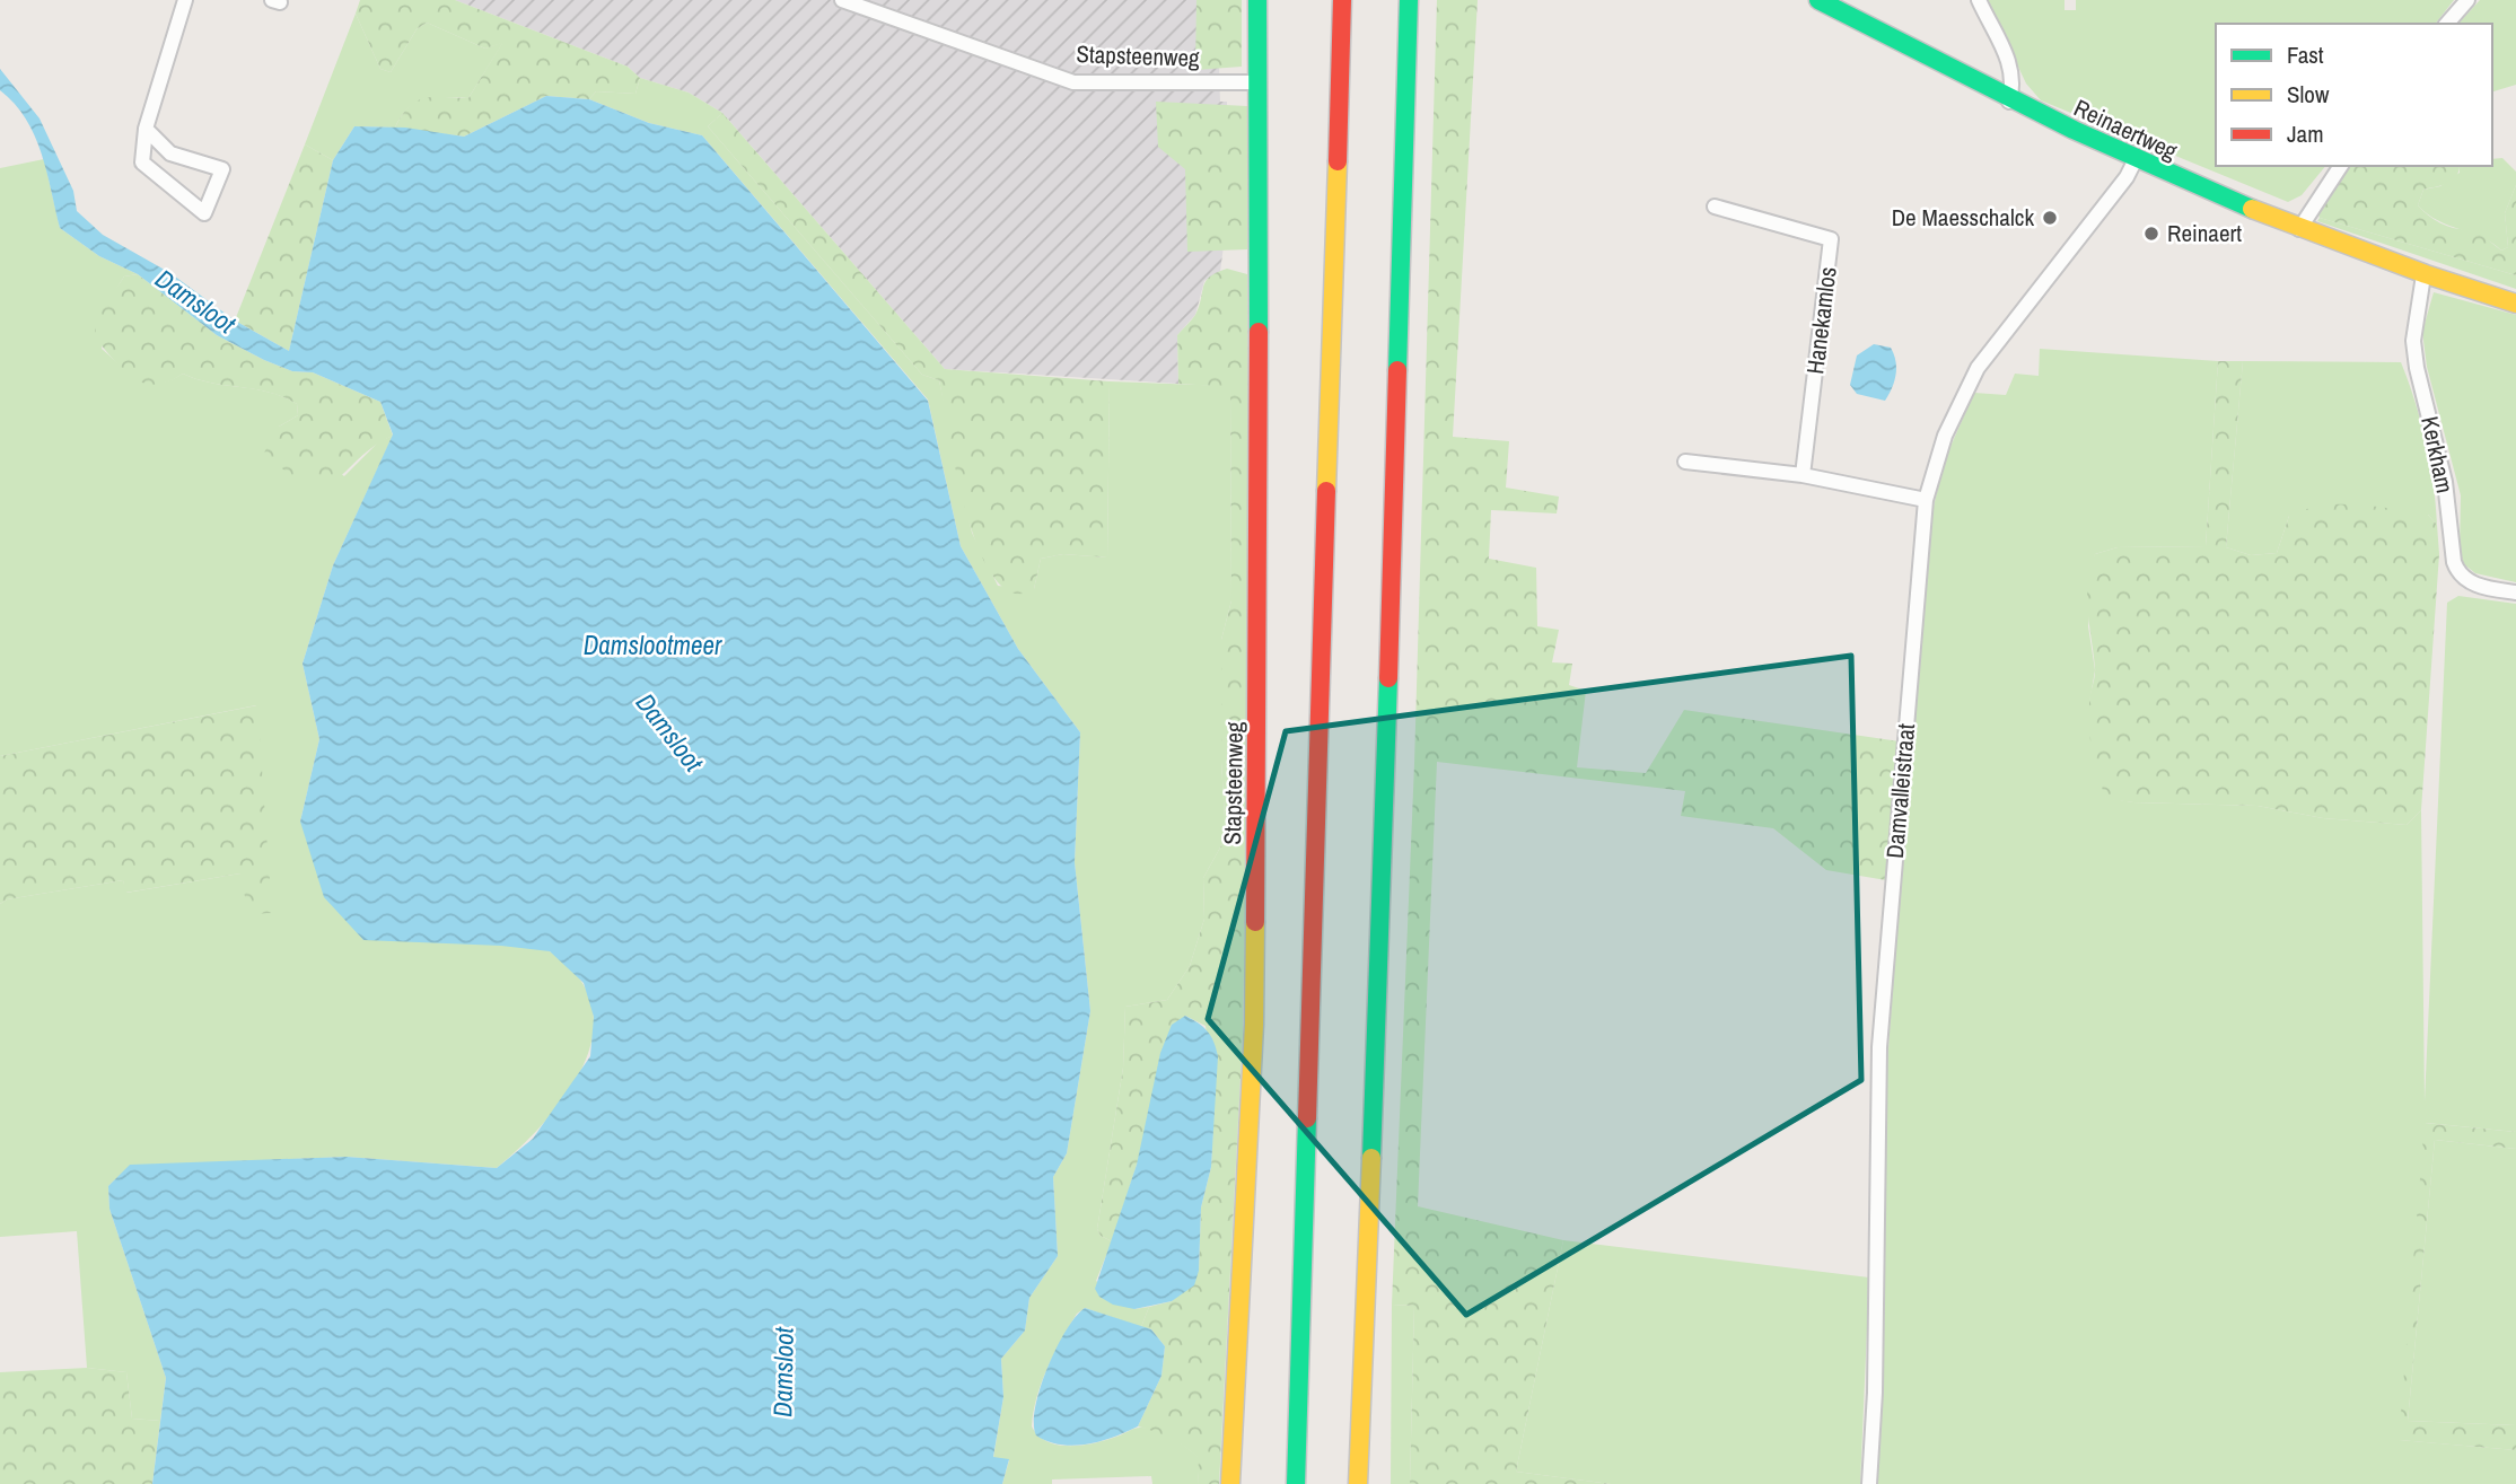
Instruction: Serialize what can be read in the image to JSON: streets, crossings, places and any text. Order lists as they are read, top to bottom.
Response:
{
  "streets": {
    "main road": ["Stapsteenweg", "Reinaertweg"],
    "street": ["Hanekamlos", "Kerkham", "Damvalleistraat"]
  },
  "crossings": [
    ["Reinaertweg", "Kerkham"],
    ["Reinaertweg", "Damvalleistraat"]
  ],
  "water": ["Damsloot", "Damslootmeer"],
  "places": ["De Maesschalck", "Reinaert"],
  "legend": ["Fast", "Slow", "Jam"]
}
